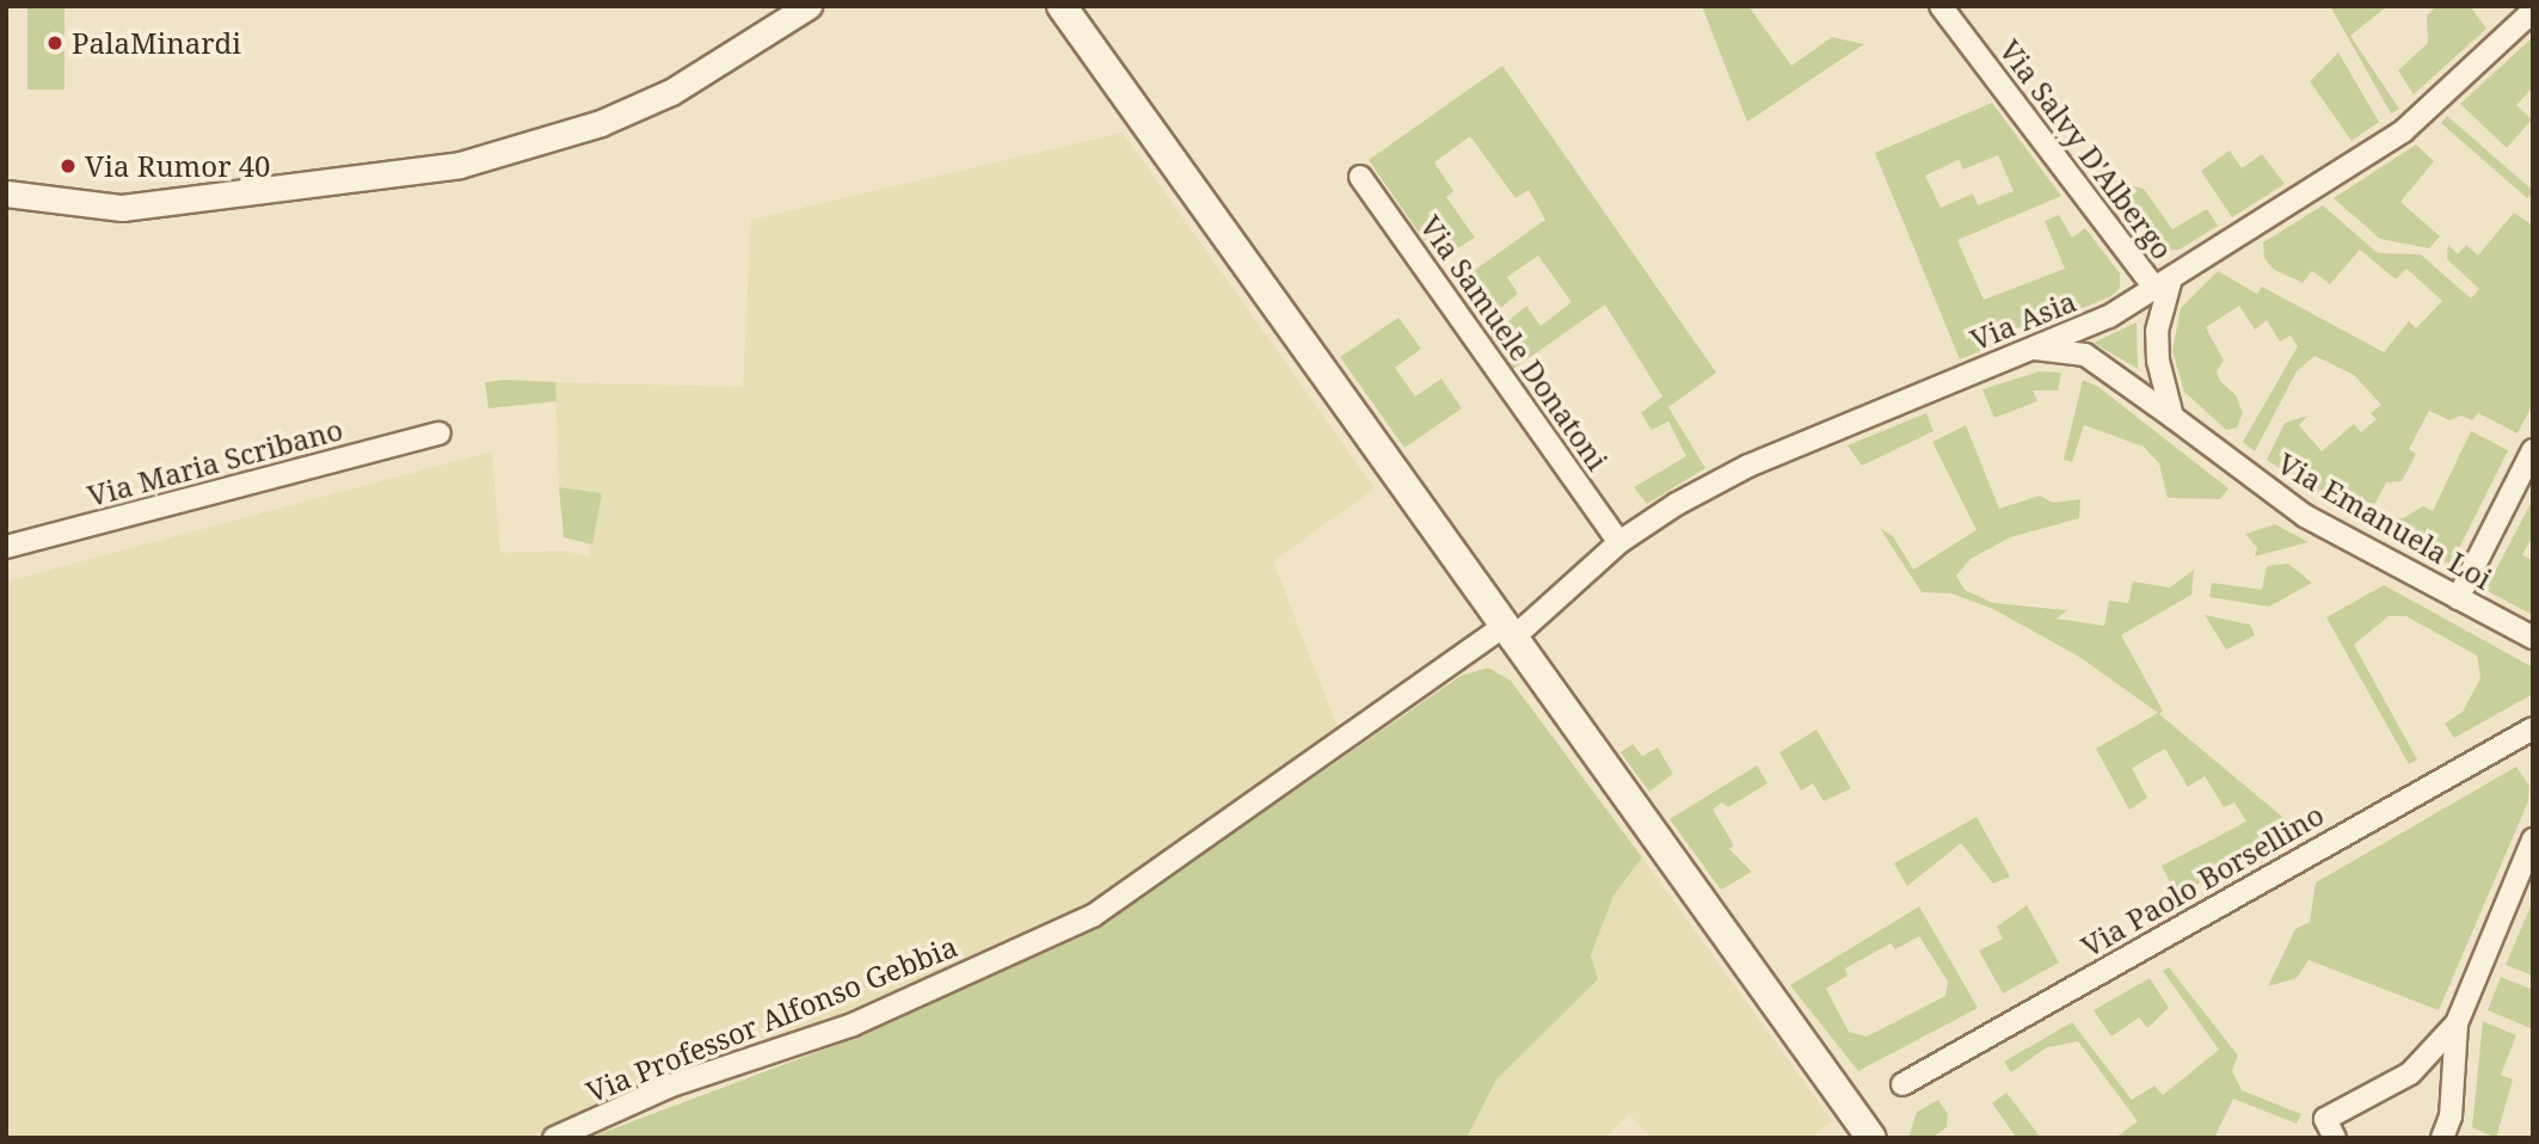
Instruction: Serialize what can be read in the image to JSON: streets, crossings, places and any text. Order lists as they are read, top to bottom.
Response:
{
  "streets": {
    "street": [
      "Via Salvy D'Albergo",
      "Via Asia",
      "Via Samuele Donatoni",
      "Via Maria Scribano",
      "Via Emanuela Loi",
      "Via Paolo Borsellino",
      "Via Professor Alfonso Gebbia"
    ]
  },
  "crossings": [
    ["Via Salvy D'Albergo", "Via Asia"],
    ["Via Asia", "Via Samuele Donatoni"],
    ["Via Asia", "Via Emanuela Loi"],
    ["Via Asia", "Via Professor Alfonso Gebbia"]
  ],
  "places": ["PalaMinardi", "Via Rumor 40"]
}
